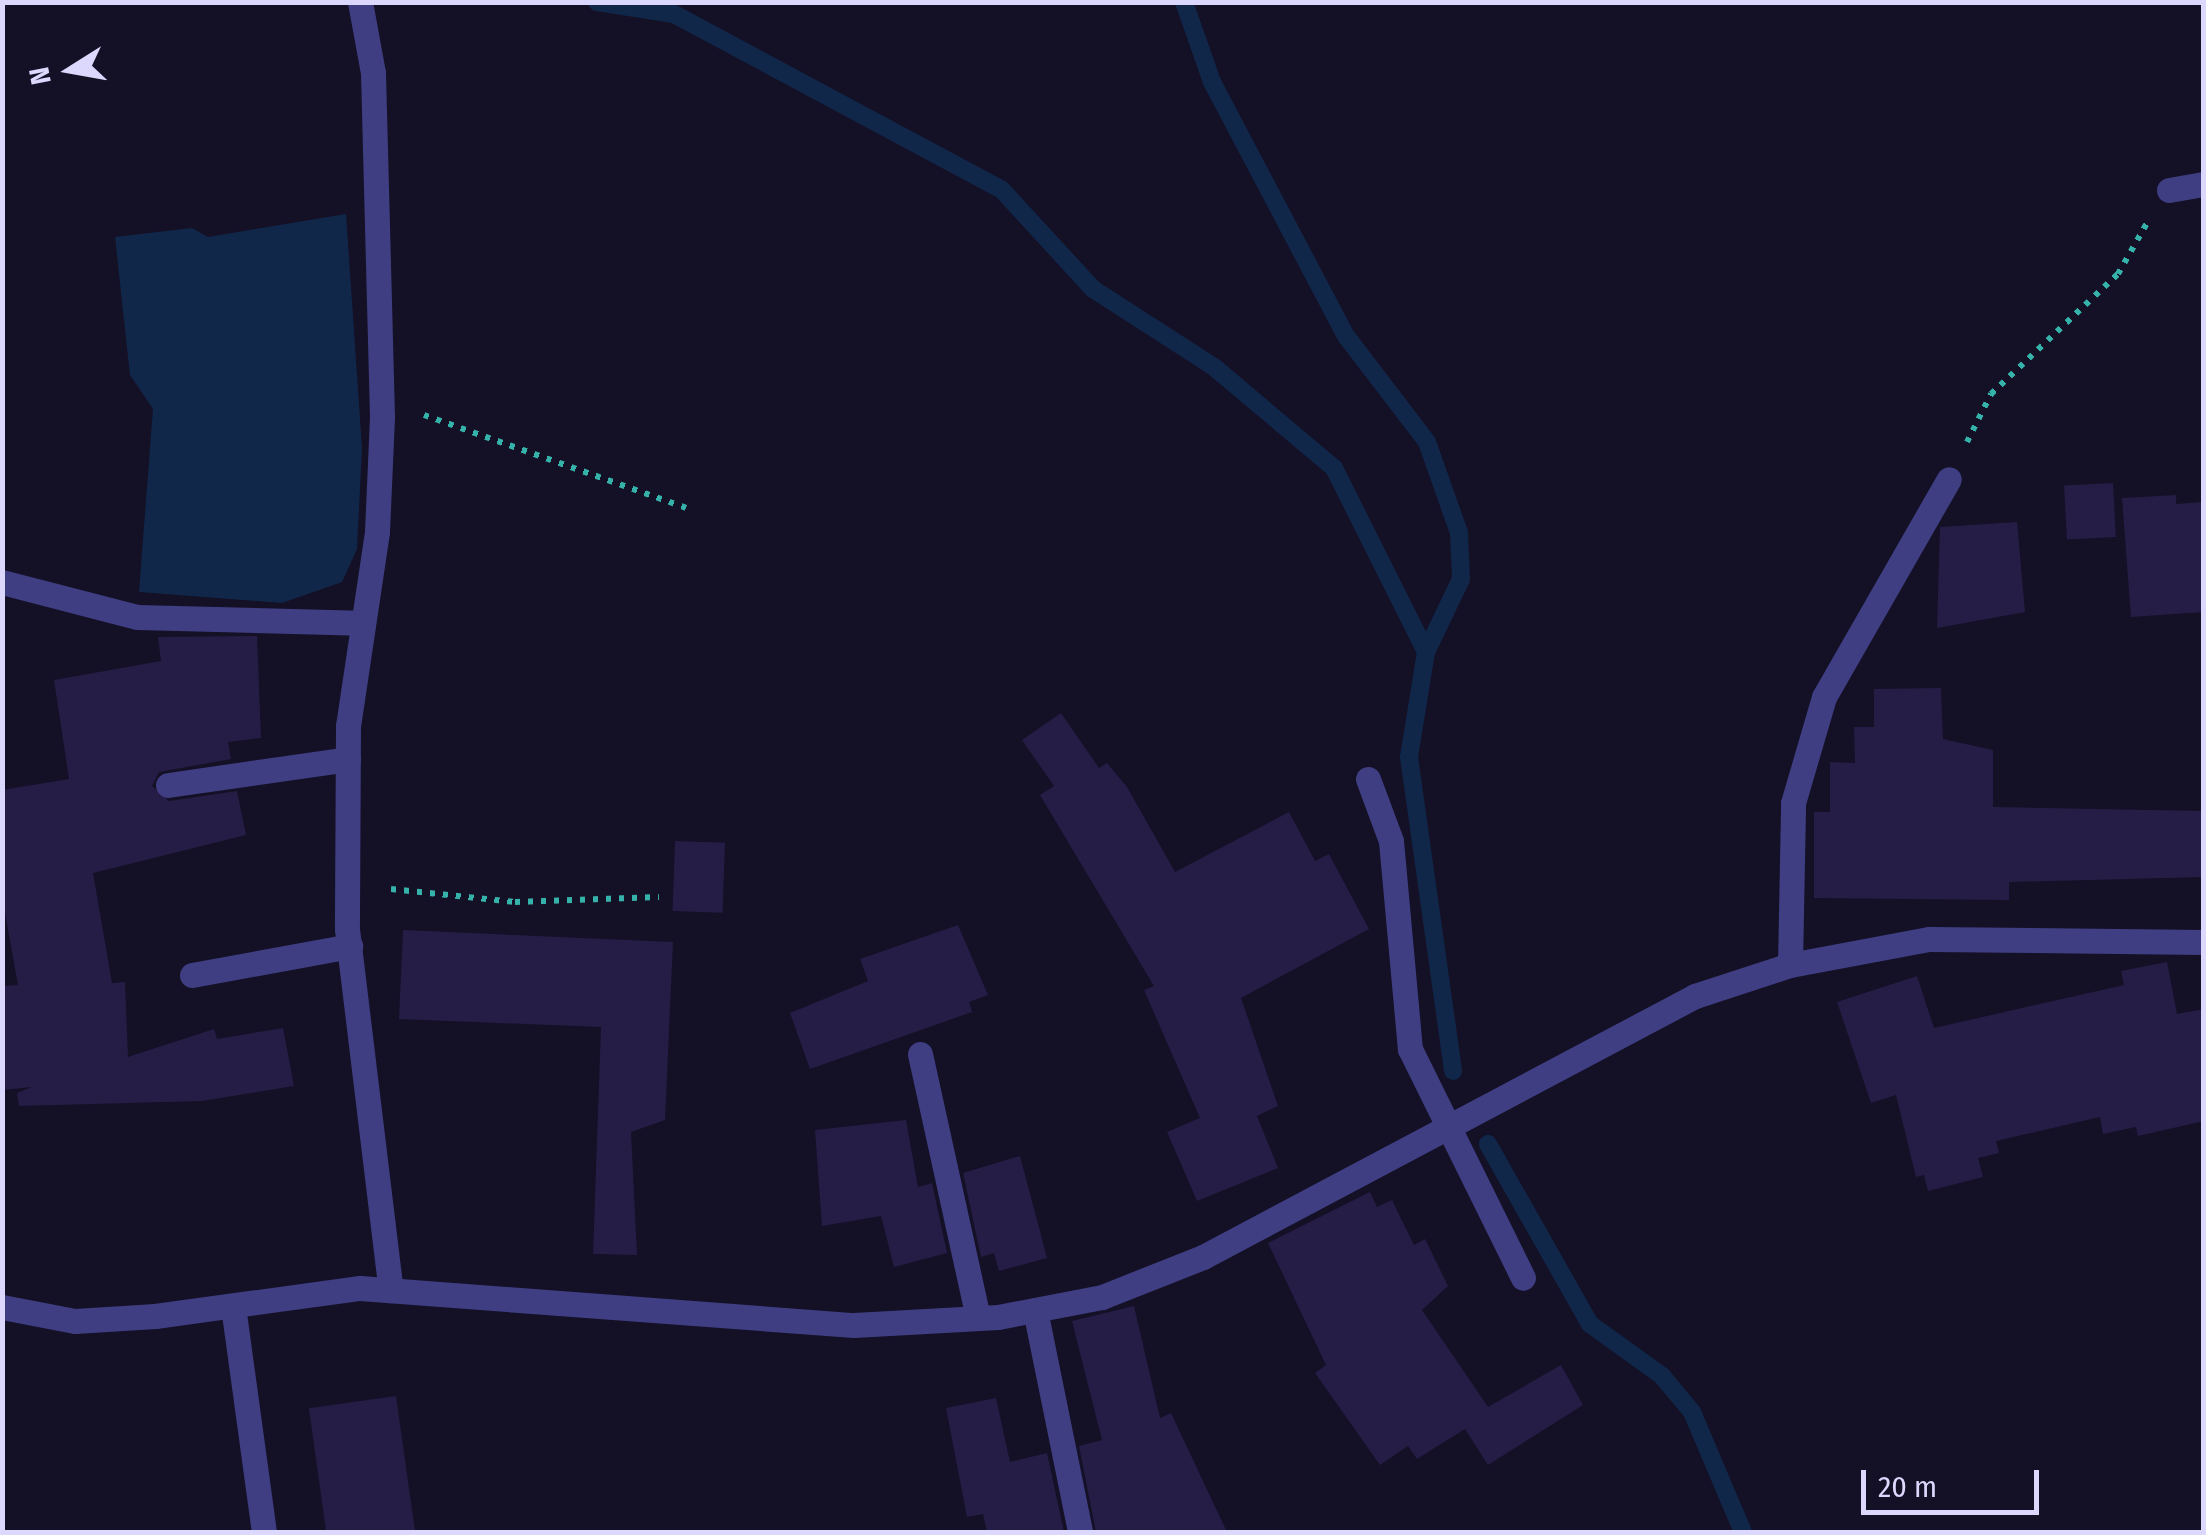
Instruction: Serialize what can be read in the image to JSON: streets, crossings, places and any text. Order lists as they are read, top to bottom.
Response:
{
  "scale_bar": "20 m",
  "north": "left"
}
